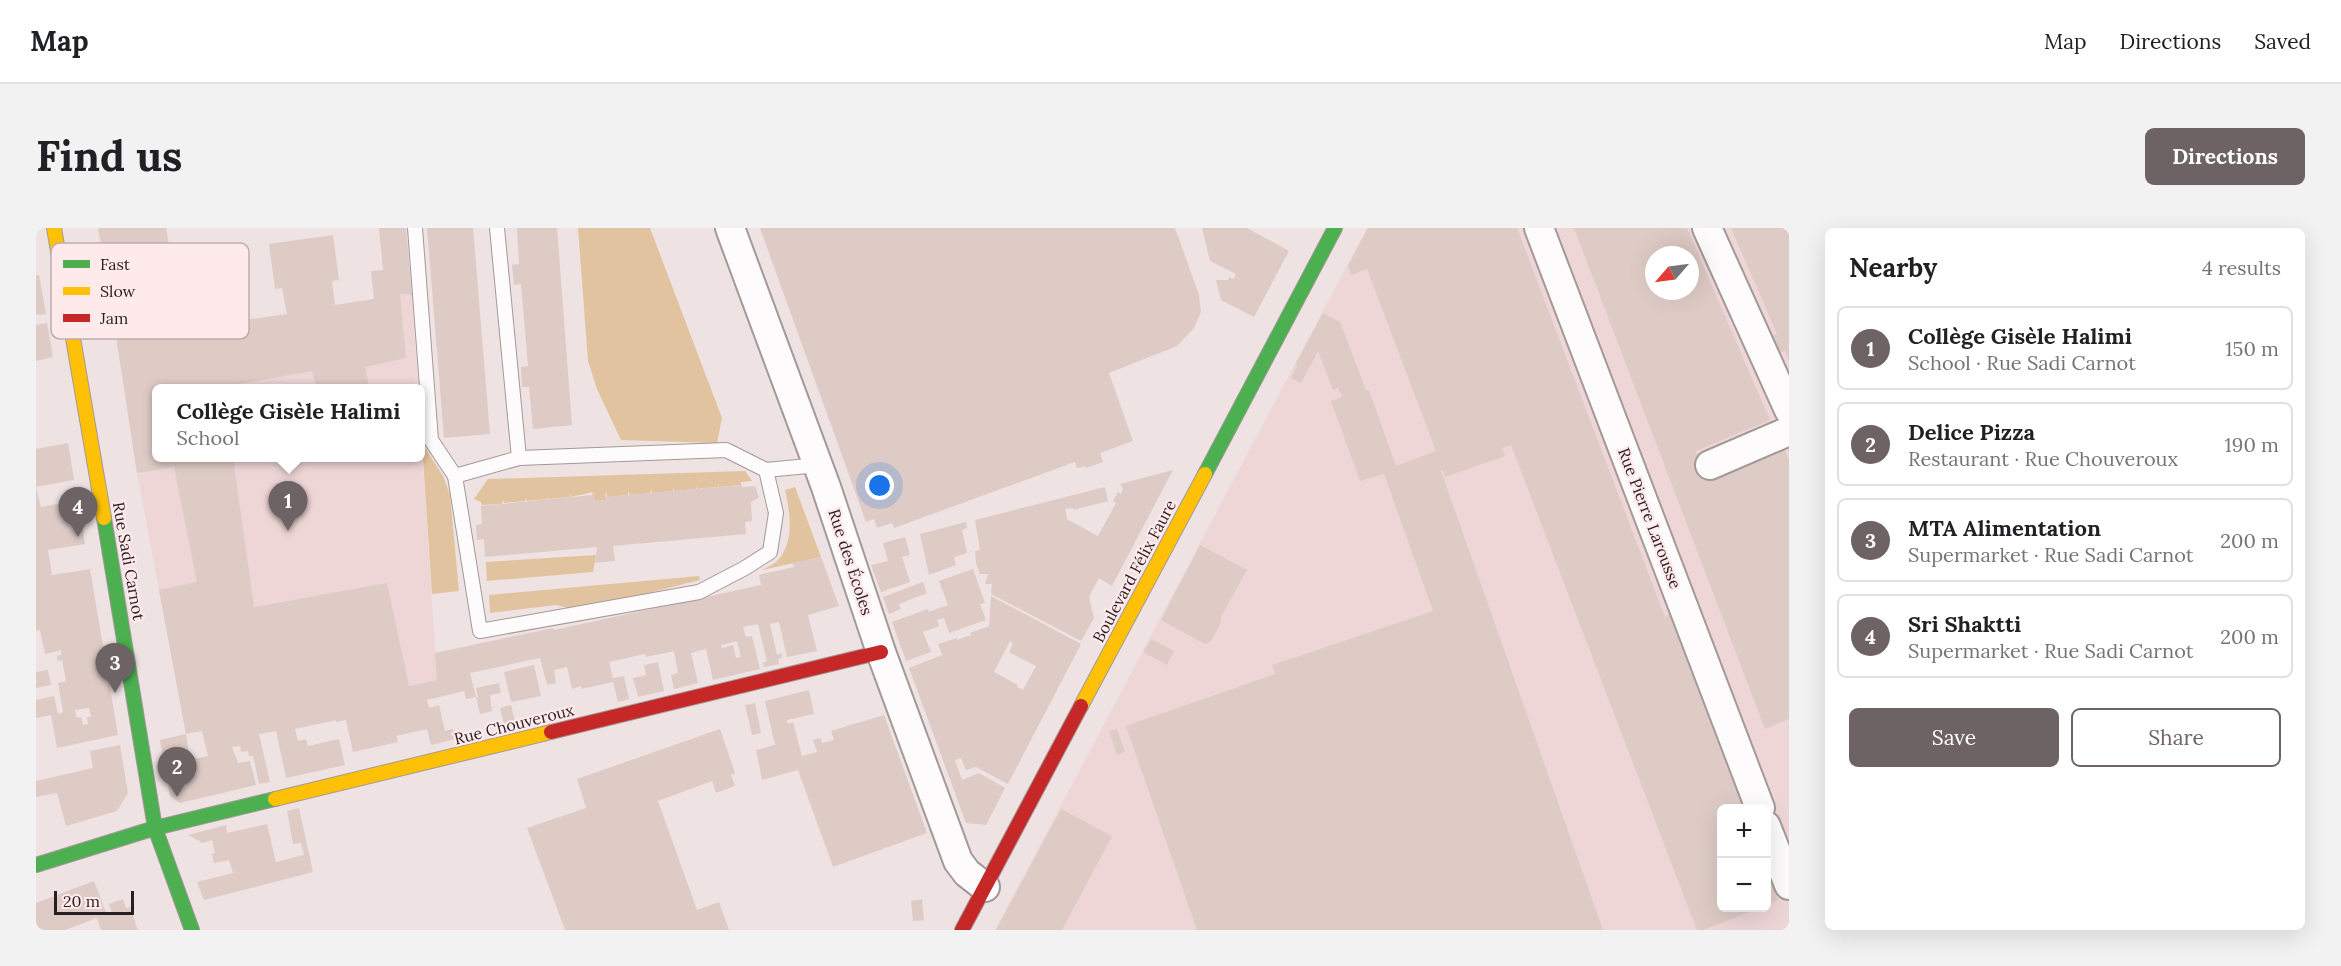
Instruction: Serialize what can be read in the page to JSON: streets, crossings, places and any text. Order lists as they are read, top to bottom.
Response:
{
  "streets": {
    "street": [
      "Rue Pierre Larousse",
      "Rue Sadi Carnot",
      "Rue des Écoles",
      "Boulevard Félix Faure",
      "Rue Chouveroux"
    ]
  },
  "crossings": [
    ["Rue Sadi Carnot", "Rue Chouveroux"],
    ["Rue des Écoles", "Boulevard Félix Faure"],
    ["Rue des Écoles", "Rue Chouveroux"]
  ],
  "legend": ["Fast", "Slow", "Jam"],
  "scale_bar": "20 m",
  "north": "bottom left",
  "page": {
    "header": "Map",
    "nav": ["Map", "Directions", "Saved"],
    "buttons": [
      "Directions",
      ["Save", "Share"]
    ],
    "title": "Find us",
    "heading": ["Nearby", "4 results"],
    "list": [
      {
        "mark": "1",
        "name": "Collège Gisèle Halimi",
        "note": "School · Rue Sadi Carnot",
        "value": "150 m"
      },
      {
        "mark": "2",
        "name": "Delice Pizza",
        "note": "Restaurant · Rue Chouveroux",
        "value": "190 m"
      },
      {
        "mark": "3",
        "name": "MTA Alimentation",
        "note": "Supermarket · Rue Sadi Carnot",
        "value": "200 m"
      },
      {
        "mark": "4",
        "name": "Sri Shaktti",
        "note": "Supermarket · Rue Sadi Carnot",
        "value": "200 m"
      }
    ],
    "popup": ["Collège Gisèle Halimi", "School"],
    "pins": [
      "1",
      "4",
      "3",
      "2"
    ],
    "map_buttons": ["+", "−"],
    "scale": "20 m"
  }
}
